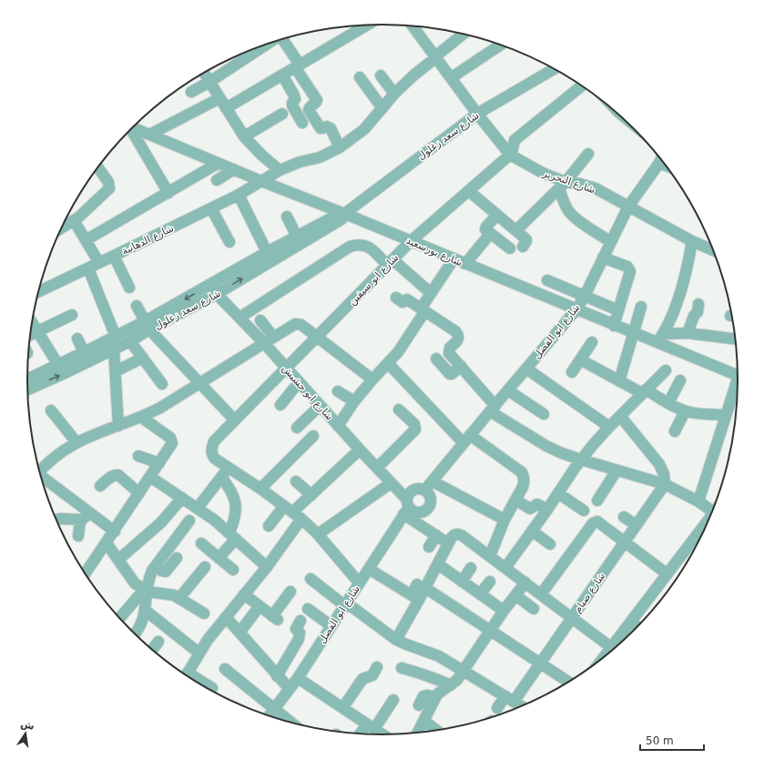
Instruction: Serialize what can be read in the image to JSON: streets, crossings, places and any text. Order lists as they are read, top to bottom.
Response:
{
  "streets": {
    "street": [
      "شارع سعد زغلول",
      "شارع التحرير",
      "شارع الدهانية",
      "شارع بورسعيد",
      "شارع ابو سيفين",
      "شارع ابو الفضل",
      "شارع ابو حشيش",
      "شارع صيام"
    ]
  },
  "crossings": [
    ["شارع سعد زغلول", "شارع التحرير"],
    ["شارع سعد زغلول", "شارع بورسعيد"],
    ["شارع سعد زغلول", "شارع ابو حشيش"],
    ["شارع التحرير", "شارع الدهانية"],
    ["شارع التحرير", "شارع ابو سيفين"],
    ["شارع التحرير", "شارع ابو الفضل"],
    ["شارع الدهانية", "شارع بورسعيد"],
    ["شارع بورسعيد", "شارع ابو سيفين"],
    ["شارع بورسعيد", "شارع ابو الفضل"],
    ["شارع ابو سيفين", "شارع ابو حشيش"],
    ["شارع ابو الفضل", "شارع ابو حشيش"]
  ],
  "scale_bar": "50 m",
  "north": "top"
}
